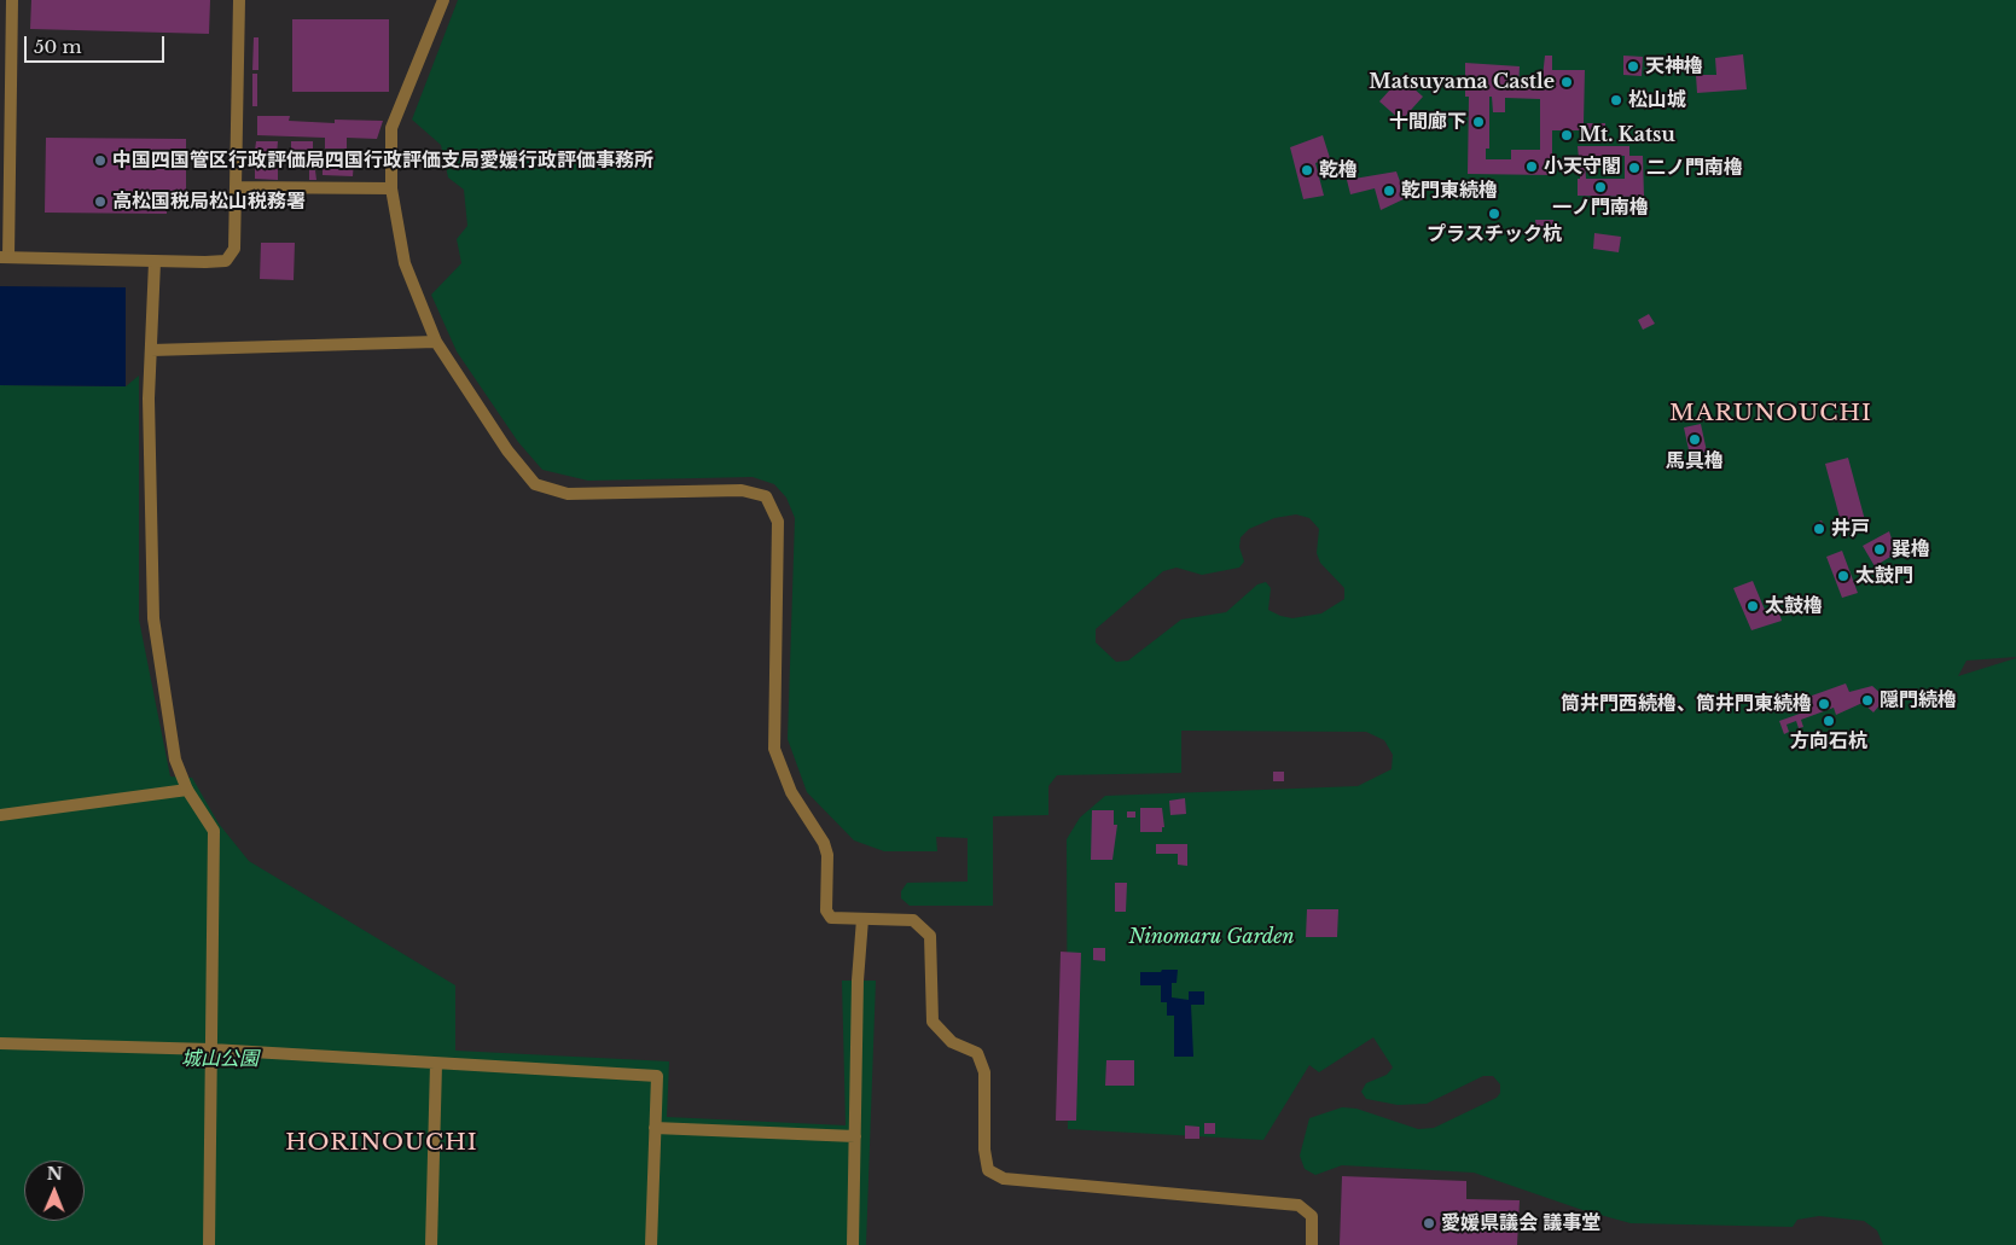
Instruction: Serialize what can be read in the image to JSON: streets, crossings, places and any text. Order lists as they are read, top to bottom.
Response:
{
  "districts": ["MARUNOUCHI", "HORINOUCHI"],
  "parks": ["Ninomaru Garden", "城山公園"],
  "places": [
    "天神櫓",
    "Matsuyama Castle",
    "松山城",
    "十間廊下",
    "Mt. Katsu",
    "中国四国管区行政評価局四国行政評価支局愛媛行政評価事務所",
    "小天守閣",
    "二ノ門南櫓",
    "乾櫓",
    "一ノ門南櫓",
    "乾門東続櫓",
    "高松国税局松山税務署",
    "プラスチック杭",
    "馬具櫓",
    "井戸",
    "巽櫓",
    "太鼓門",
    "太鼓櫓",
    "隠門続櫓",
    "筒井門西続櫓、筒井門東続櫓",
    "方向石杭",
    "愛媛県議会 議事堂"
  ],
  "scale_bar": "50 m",
  "north": "top"
}
